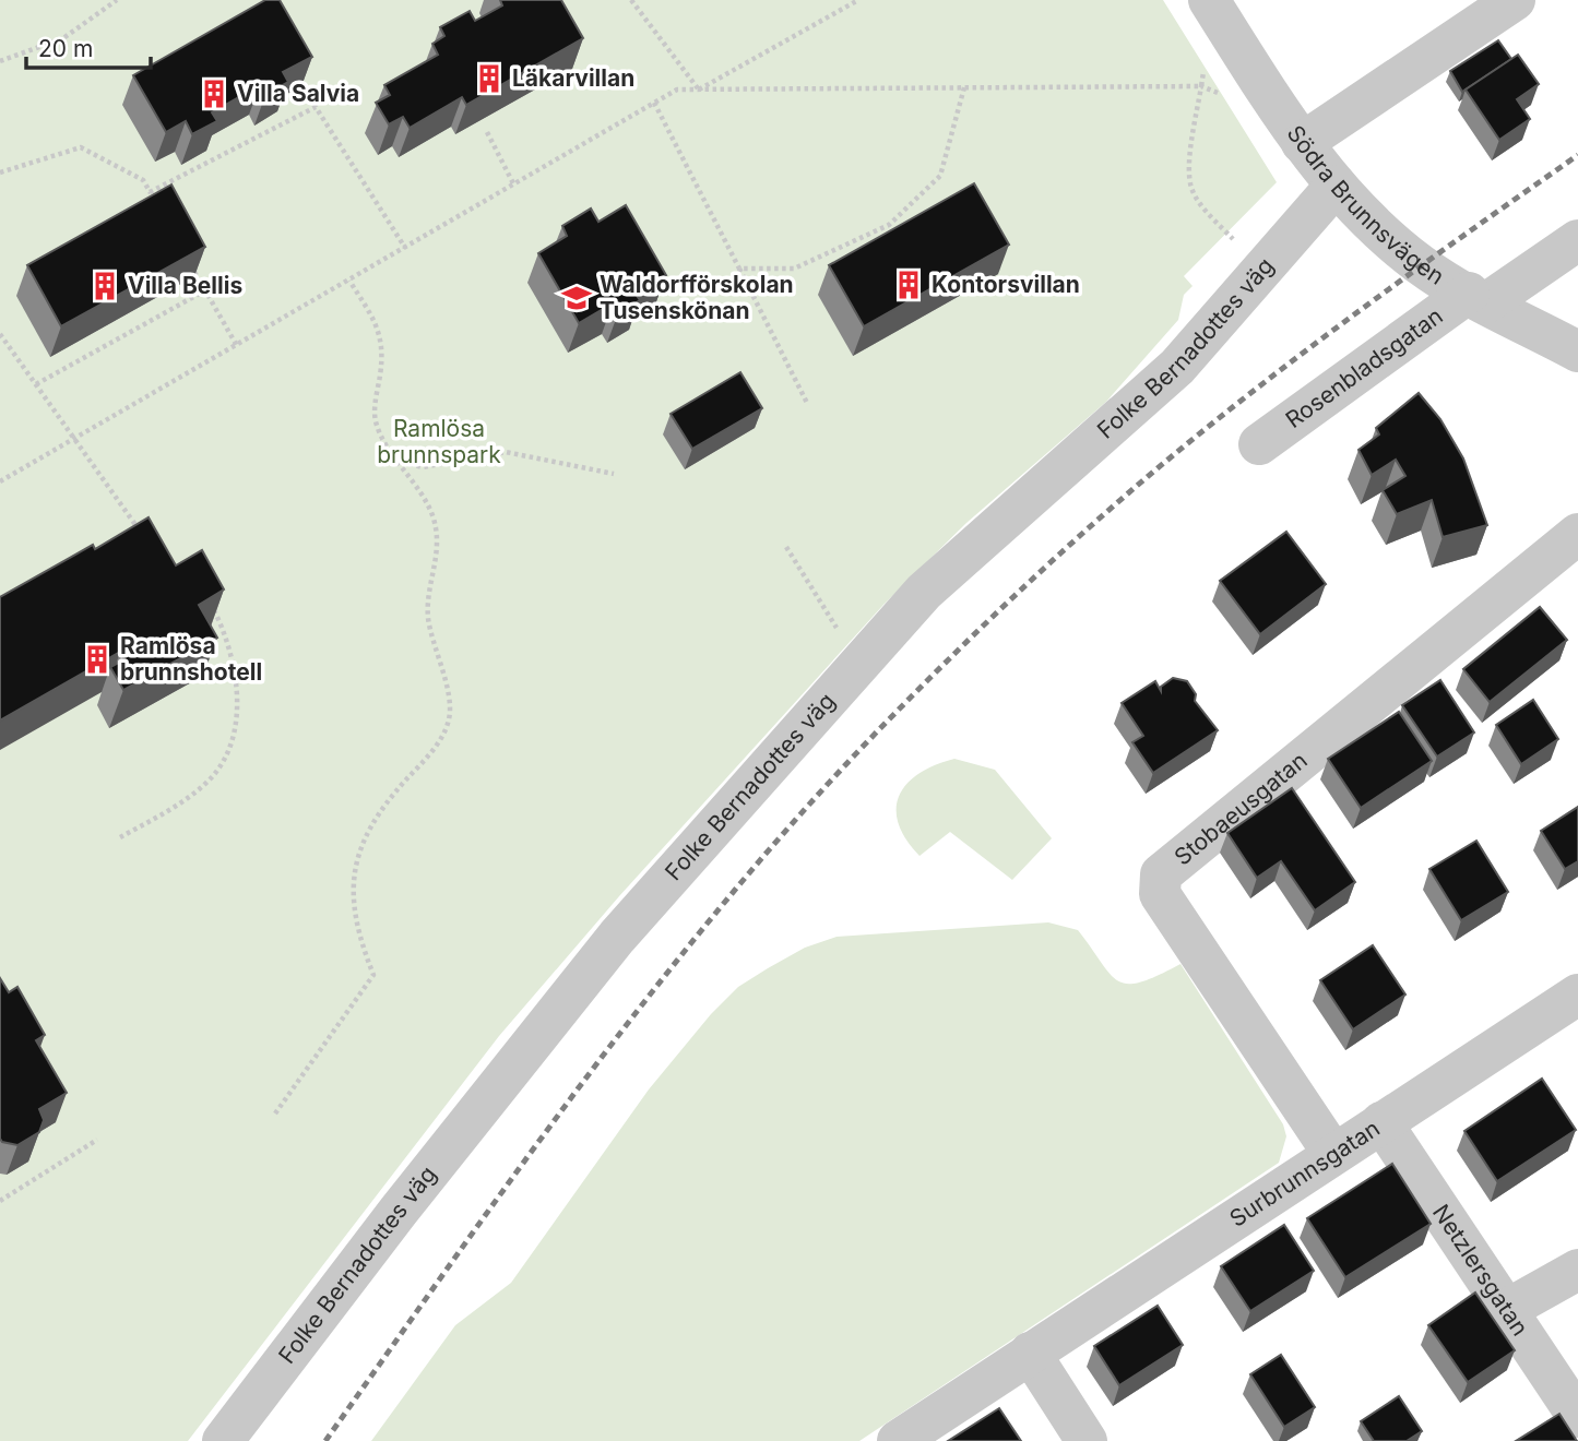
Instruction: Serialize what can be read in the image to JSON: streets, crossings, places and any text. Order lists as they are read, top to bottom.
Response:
{
  "streets": {
    "street": [
      "Södra Brunnsvägen",
      "Folke Bernadottes väg",
      "Rosenbladsgatan",
      "Stobaeusgatan",
      "Surbrunnsgatan",
      "Netzlersgatan"
    ]
  },
  "crossings": [
    ["Södra Brunnsvägen", "Folke Bernadottes väg"],
    ["Södra Brunnsvägen", "Rosenbladsgatan"],
    ["Stobaeusgatan", "Surbrunnsgatan"],
    ["Surbrunnsgatan", "Netzlersgatan"]
  ],
  "parks": ["Ramlösa brunnspark"],
  "places": {
    "building": [
      "Läkarvillan",
      "Villa Salvia",
      "Kontorsvillan",
      "Villa Bellis",
      "Ramlösa brunnshotell"
    ],
    "school or university": ["Waldorfförskolan Tusenskönan"]
  },
  "scale_bar": "20 m"
}
